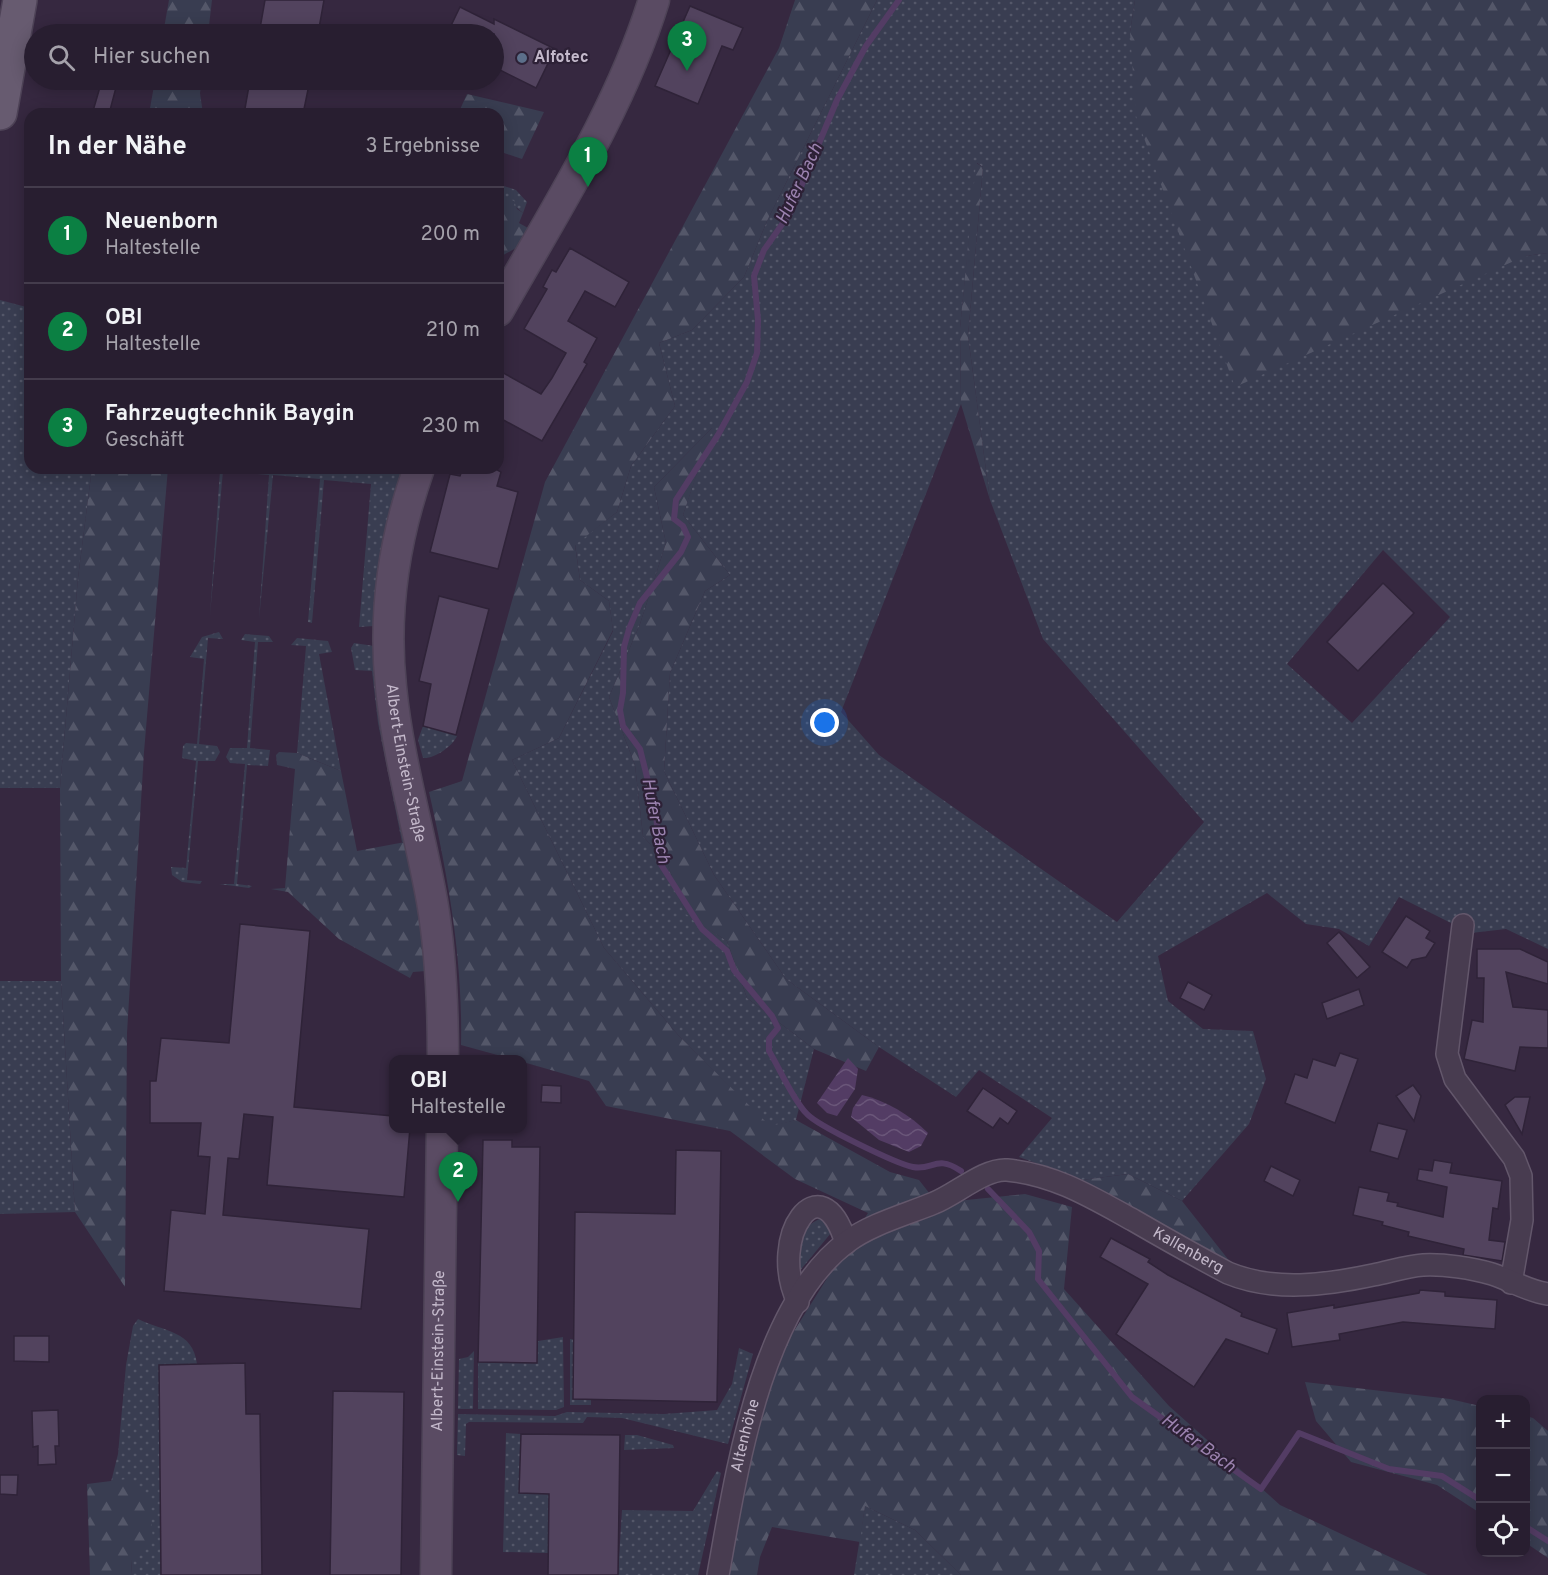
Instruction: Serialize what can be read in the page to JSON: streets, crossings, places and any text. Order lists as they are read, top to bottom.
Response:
{
  "streets": {
    "street": ["Albert-Einstein-Straße", "Kallenberg", "Altenhöhe"]
  },
  "crossings": [
    ["Kallenberg", "Altenhöhe"]
  ],
  "water": ["Hufer Bach"],
  "places": ["Alfotec"],
  "page": {
    "pins": ["3", "1", "2"],
    "search": "Hier suchen",
    "heading": ["In der Nähe", "3 Ergebnisse"],
    "list": [
      {
        "mark": "1",
        "name": "Neuenborn",
        "note": "Haltestelle",
        "value": "200 m"
      },
      {
        "mark": "2",
        "name": "OBI",
        "note": "Haltestelle",
        "value": "210 m"
      },
      {
        "mark": "3",
        "name": "Fahrzeugtechnik Baygin",
        "note": "Geschäft",
        "value": "230 m"
      }
    ],
    "popup": ["OBI", "Haltestelle"],
    "map_buttons": ["+", "−"]
  }
}
